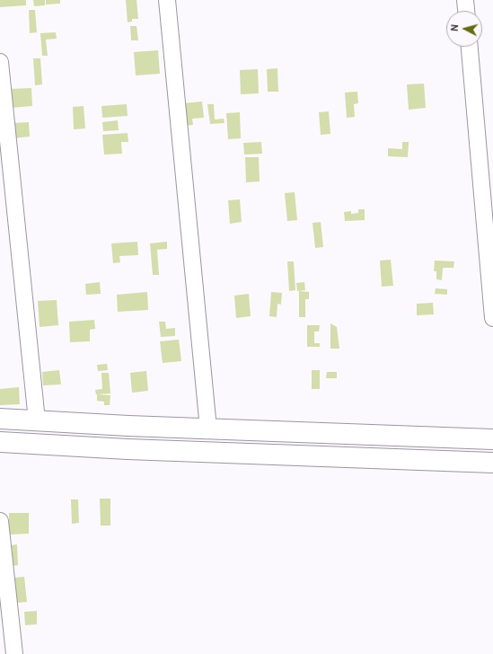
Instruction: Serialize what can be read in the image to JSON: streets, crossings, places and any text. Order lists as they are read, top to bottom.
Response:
{
  "north": "left"
}
